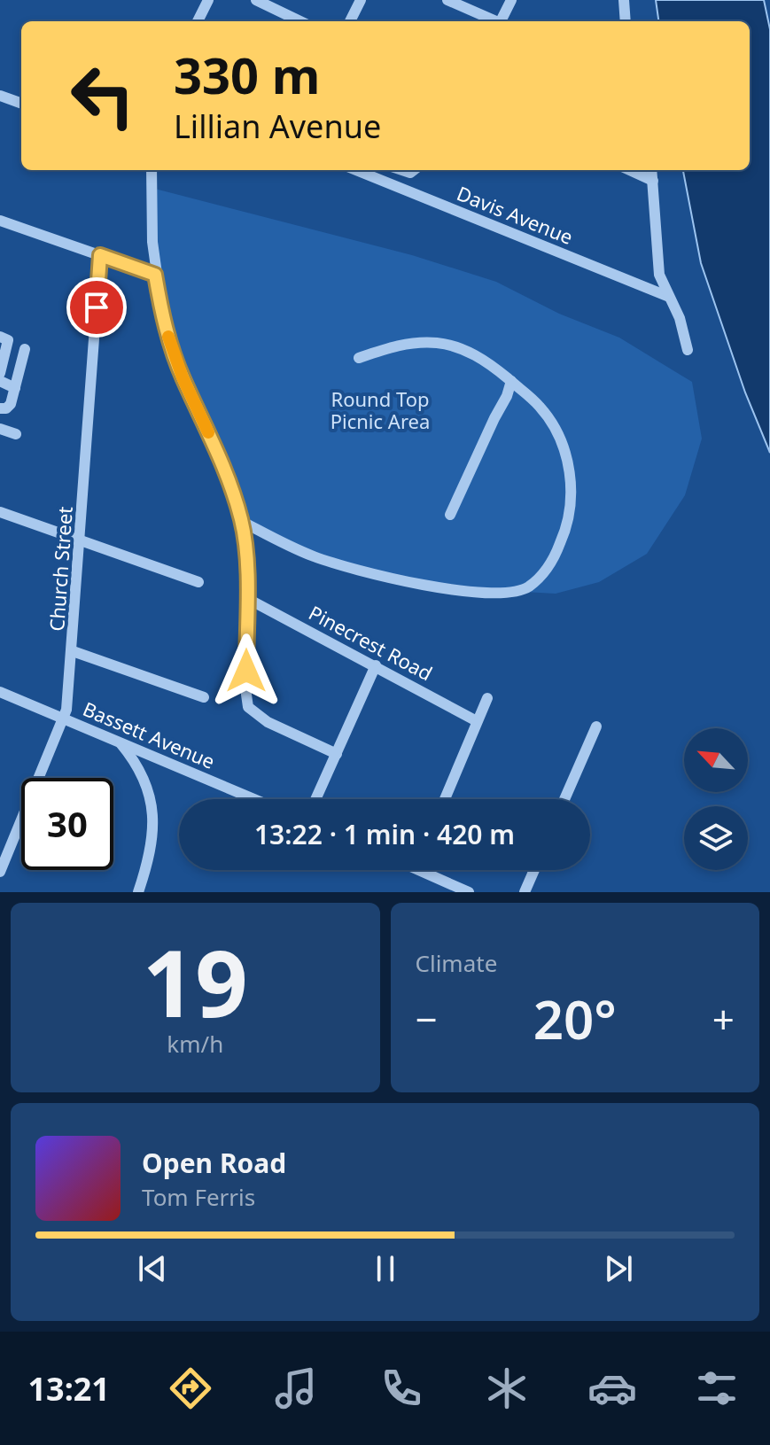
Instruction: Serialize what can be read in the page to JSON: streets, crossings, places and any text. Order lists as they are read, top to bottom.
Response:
{
  "streets": {
    "street": [
      "Davis Avenue",
      "Church Street",
      "Pinecrest Road",
      "Bassett Avenue"
    ]
  },
  "crossings": [
    ["Church Street", "Bassett Avenue"]
  ],
  "parks": ["Round Top Picnic Area"],
  "north": "top left",
  "page": {
    "turn": ["330 m", "Lillian Avenue"],
    "limit": "30",
    "trip": "13:22 · 1 min · 420 m",
    "tile": [
      ["19", "km/h"],
      "Climate"
    ],
    "heat": ["−", "20°", "+"],
    "song": ["Open Road", "Tom Ferris"],
    "tabs": "13:21"
  }
}
